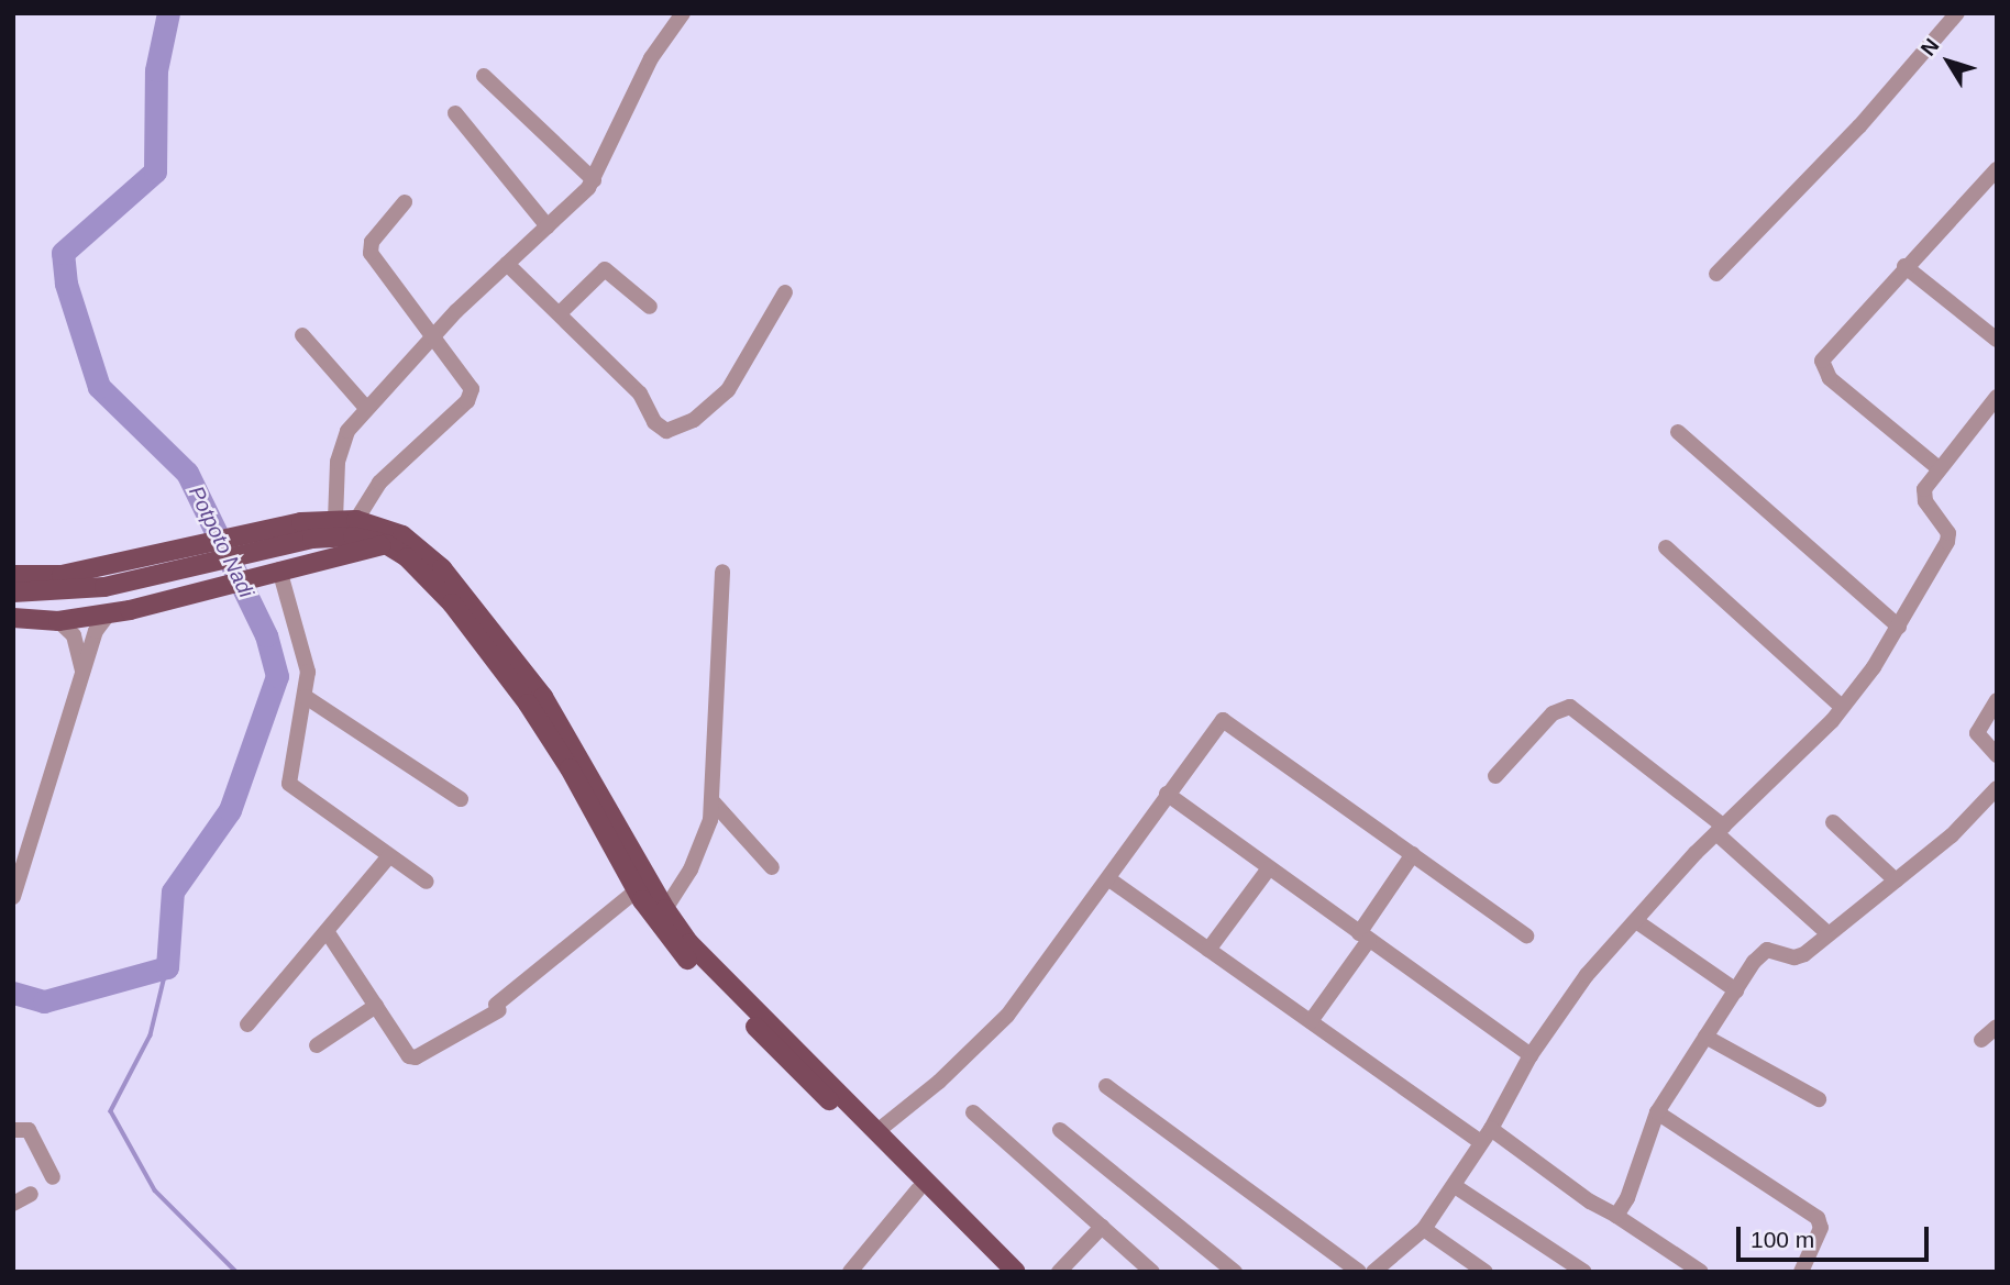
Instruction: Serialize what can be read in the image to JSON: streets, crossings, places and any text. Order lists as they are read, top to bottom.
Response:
{
  "water": ["Potpoto Nadi"],
  "scale_bar": "100 m",
  "north": "top left"
}
